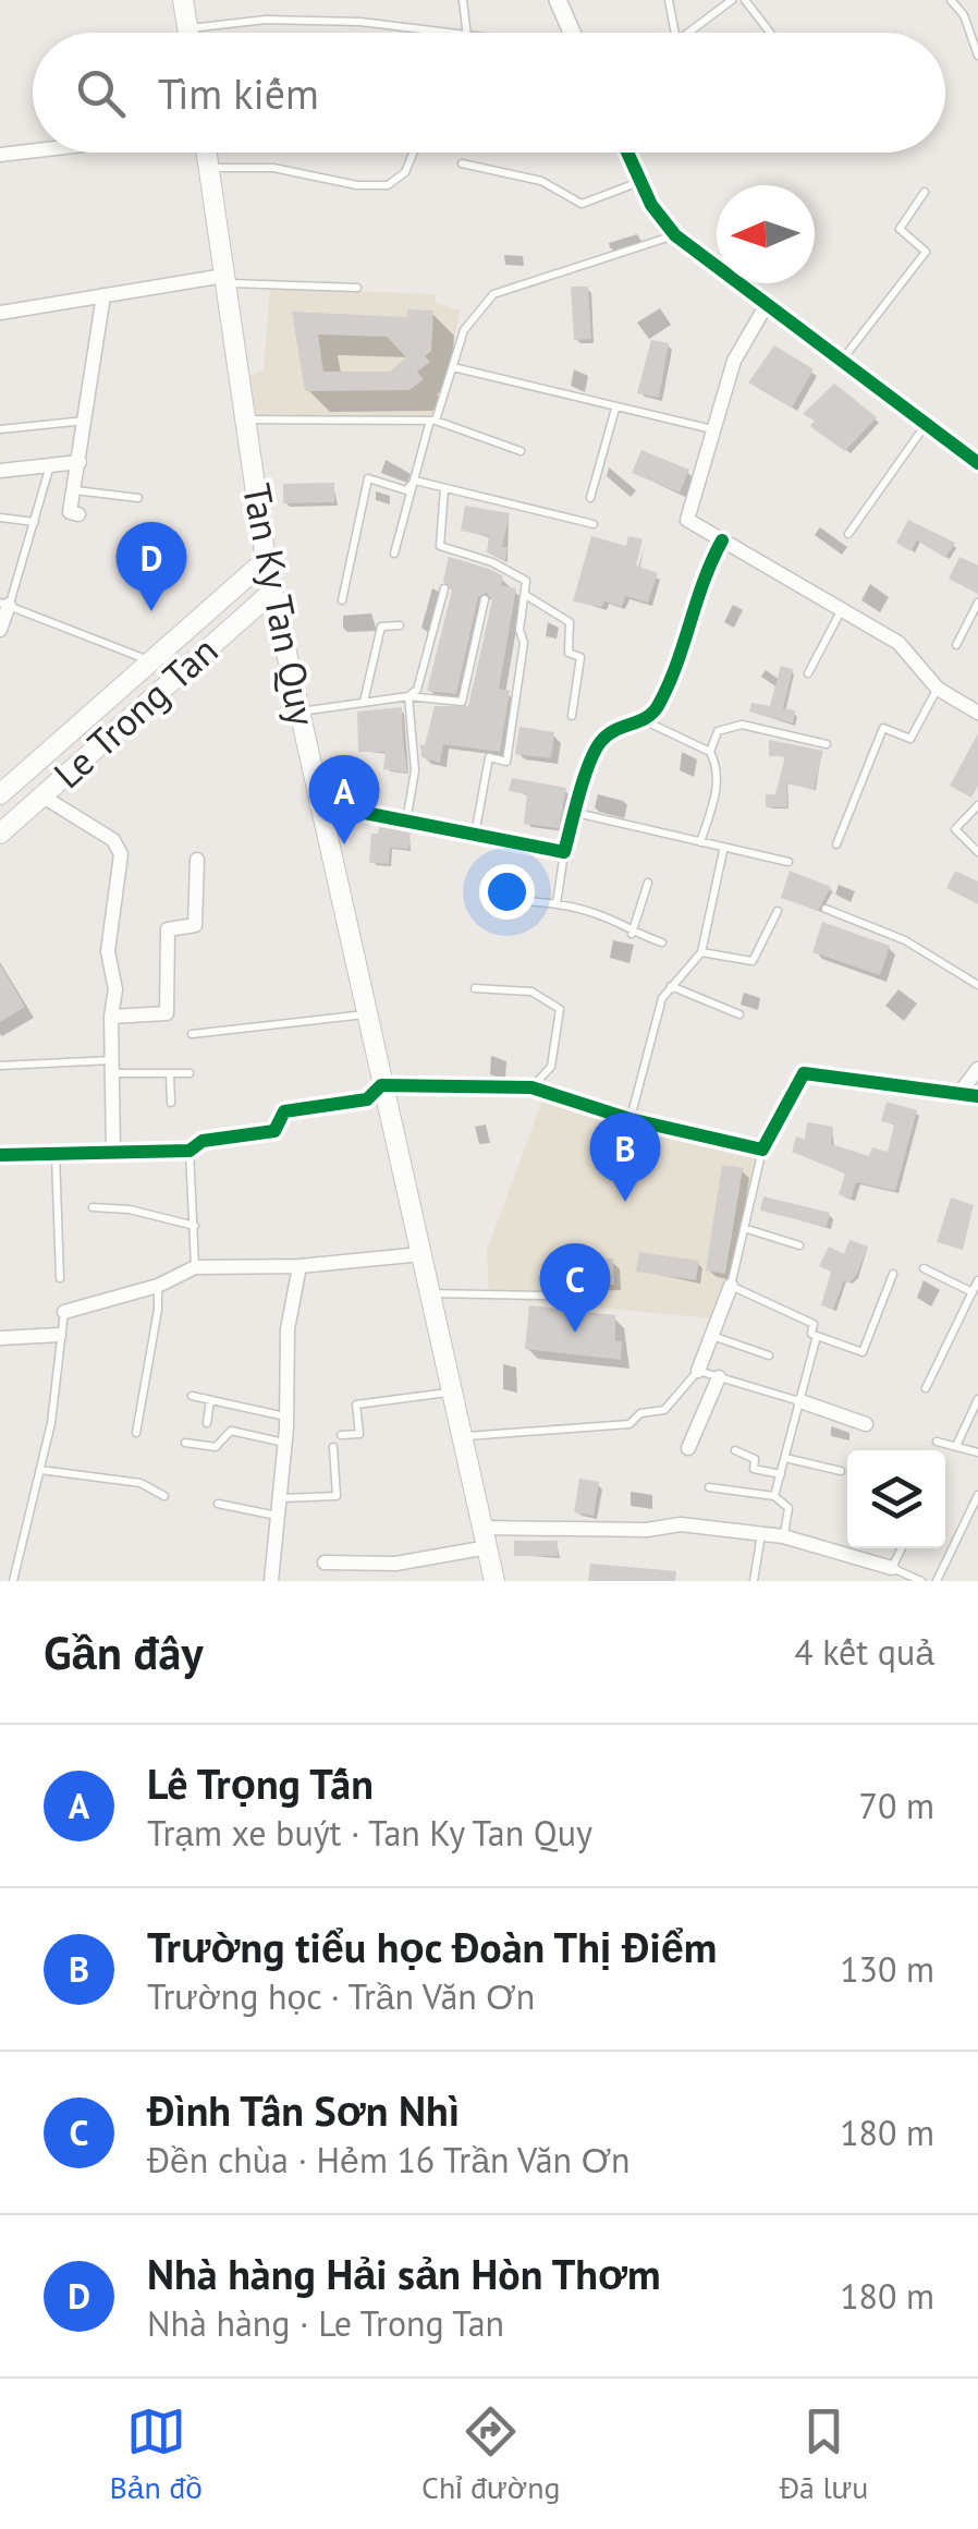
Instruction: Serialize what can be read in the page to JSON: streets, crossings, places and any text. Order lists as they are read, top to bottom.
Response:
{
  "streets": {
    "main road": ["Tan Ky Tan Quy", "Le Trong Tan"]
  },
  "crossings": [
    ["Tan Ky Tan Quy", "Le Trong Tan"]
  ],
  "north": "left",
  "page": {
    "search": "Tìm kiếm",
    "pins": [
      "D",
      "A",
      "B",
      "C"
    ],
    "heading": ["Gần đây", "4 kết quả"],
    "list": [
      {
        "mark": "A",
        "name": "Lê Trọng Tấn",
        "note": "Trạm xe buýt · Tan Ky Tan Quy",
        "value": "70 m"
      },
      {
        "mark": "B",
        "name": "Trường tiểu học Đoàn Thị Điểm",
        "note": "Trường học · Trần Văn Ơn",
        "value": "130 m"
      },
      {
        "mark": "C",
        "name": "Đình Tân Sơn Nhì",
        "note": "Đền chùa · Hẻm 16 Trần Văn Ơn",
        "value": "180 m"
      },
      {
        "mark": "D",
        "name": "Nhà hàng Hải sản Hòn Thơm",
        "note": "Nhà hàng · Le Trong Tan",
        "value": "180 m"
      }
    ],
    "nav": ["Bản đồ", "Chỉ đường", "Đã lưu"]
  }
}
